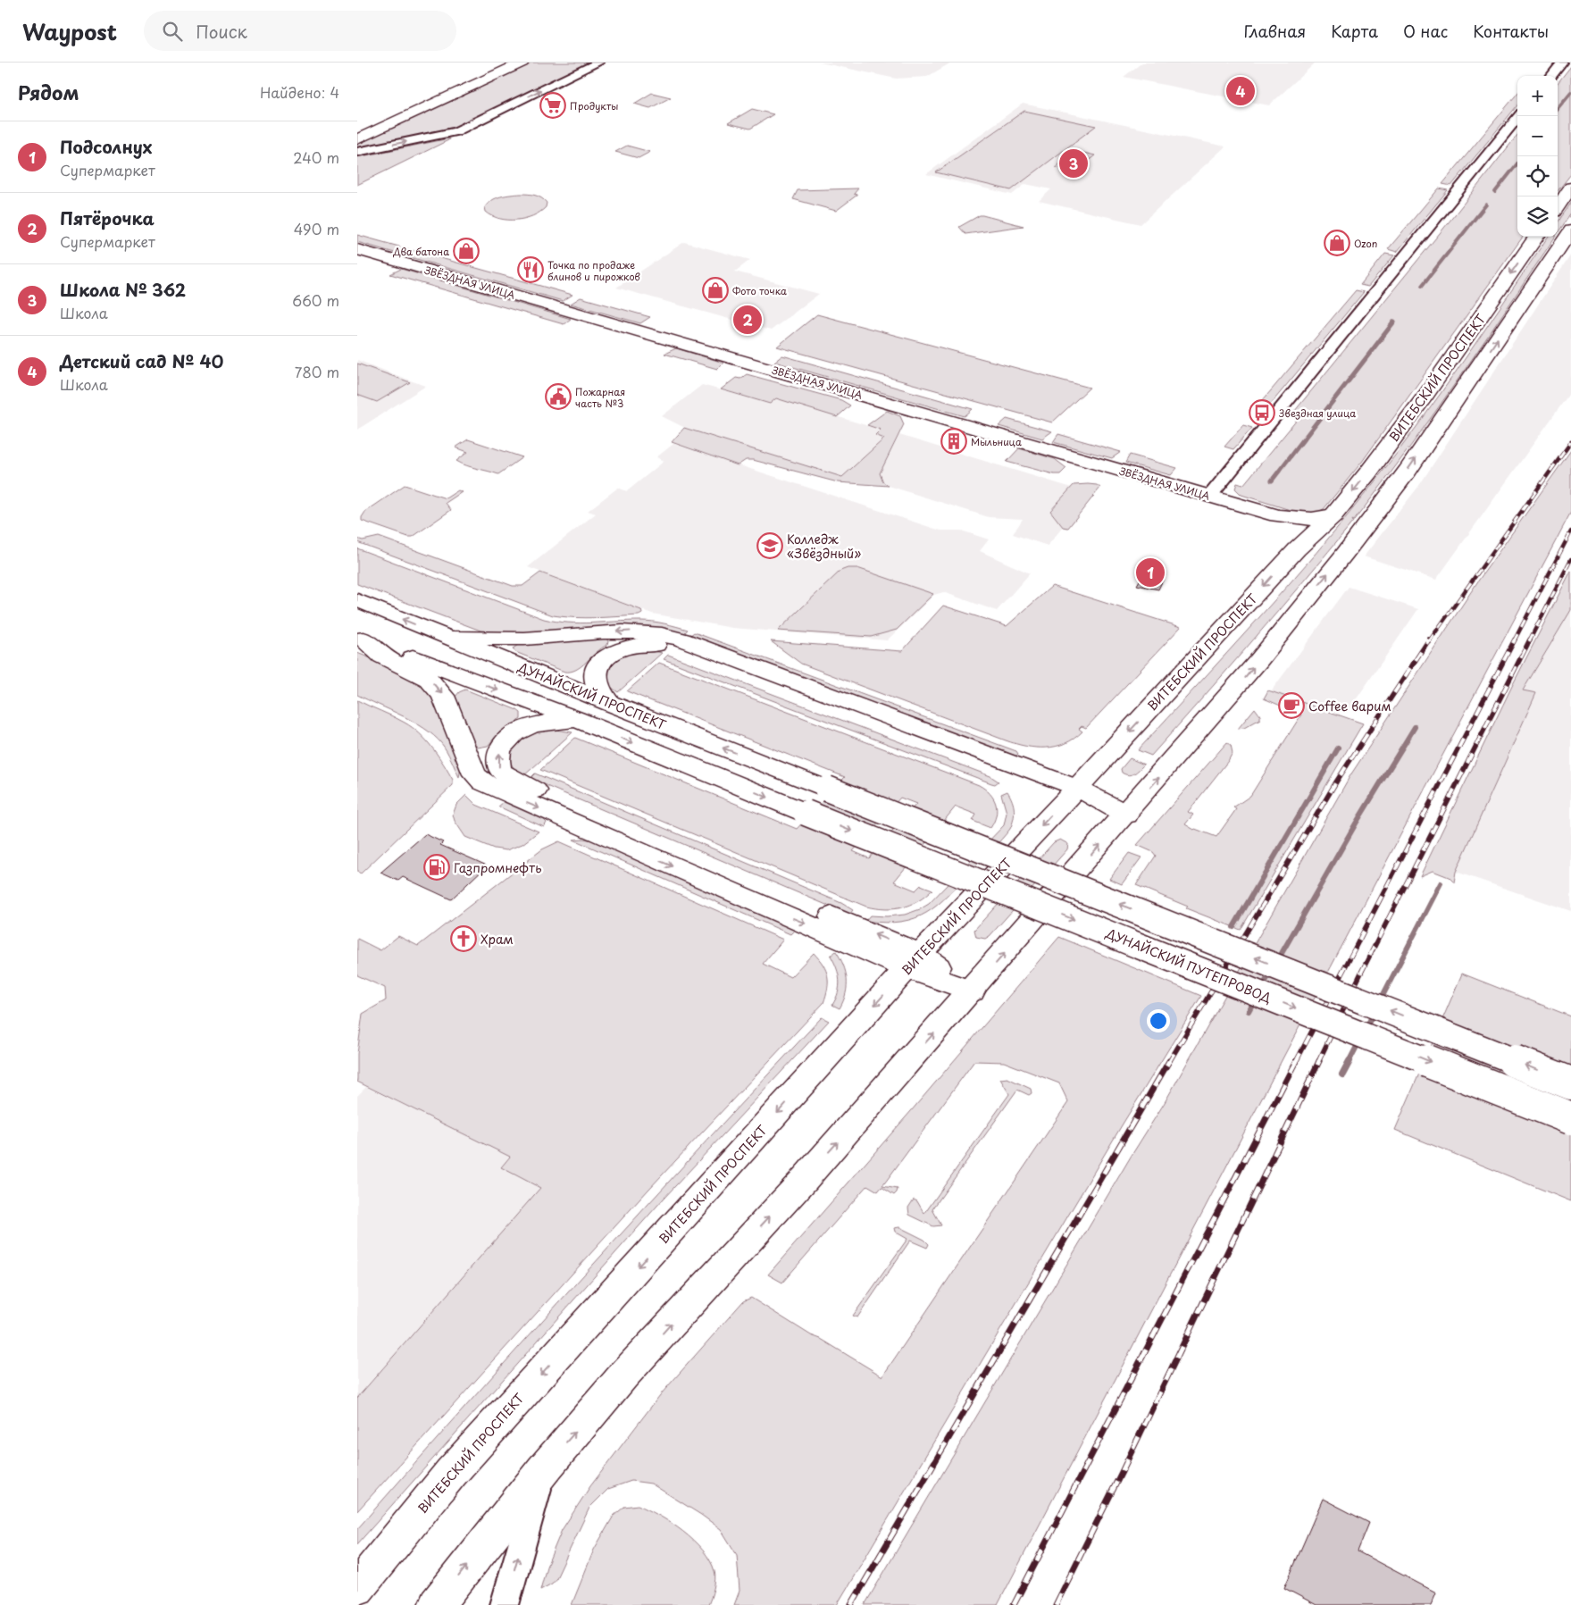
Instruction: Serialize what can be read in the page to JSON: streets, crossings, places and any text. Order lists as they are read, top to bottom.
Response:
{
  "streets": {
    "main road": [
      "ЗВЁЗДНАЯ УЛИЦА",
      "ВИТЕБСКИЙ ПРОСПЕКТ",
      "ДУНАЙСКИЙ ПРОСПЕКТ",
      "ДУНАЙСКИЙ ПУТЕПРОВОД"
    ]
  },
  "crossings": [
    ["ЗВЁЗДНАЯ УЛИЦА", "ВИТЕБСКИЙ ПРОСПЕКТ"]
  ],
  "places": {
    "supermarket": ["Продукты"],
    "shop": ["Ozon", "Два батона", "Фото точка"],
    "restaurant": ["Точка по продаже блинов и пирожков"],
    "public building": ["Пожарная часть №3"],
    "bus stop": ["Звездная улица"],
    "building": ["Мыльница"],
    "school or university": ["Колледж «Звёздный»"],
    "cafe": ["Coffee варим"],
    "fuel station": ["Газпромнефть"],
    "church": ["Храм"]
  },
  "page": {
    "header": "Waypost",
    "search": "Поиск",
    "nav": [
      "Главная",
      "Карта",
      "О нас",
      "Контакты"
    ],
    "heading": ["Рядом", "Найдено: 4"],
    "pins": [
      "4",
      "3",
      "2",
      "1"
    ],
    "map_buttons": ["+", "−"],
    "list": [
      {
        "mark": "1",
        "name": "Подсолнух",
        "note": "Супермаркет",
        "value": "240 m"
      },
      {
        "mark": "2",
        "name": "Пятёрочка",
        "note": "Супермаркет",
        "value": "490 m"
      },
      {
        "mark": "3",
        "name": "Школа № 362",
        "note": "Школа",
        "value": "660 m"
      },
      {
        "mark": "4",
        "name": "Детский сад № 40",
        "note": "Школа",
        "value": "780 m"
      }
    ]
  }
}
